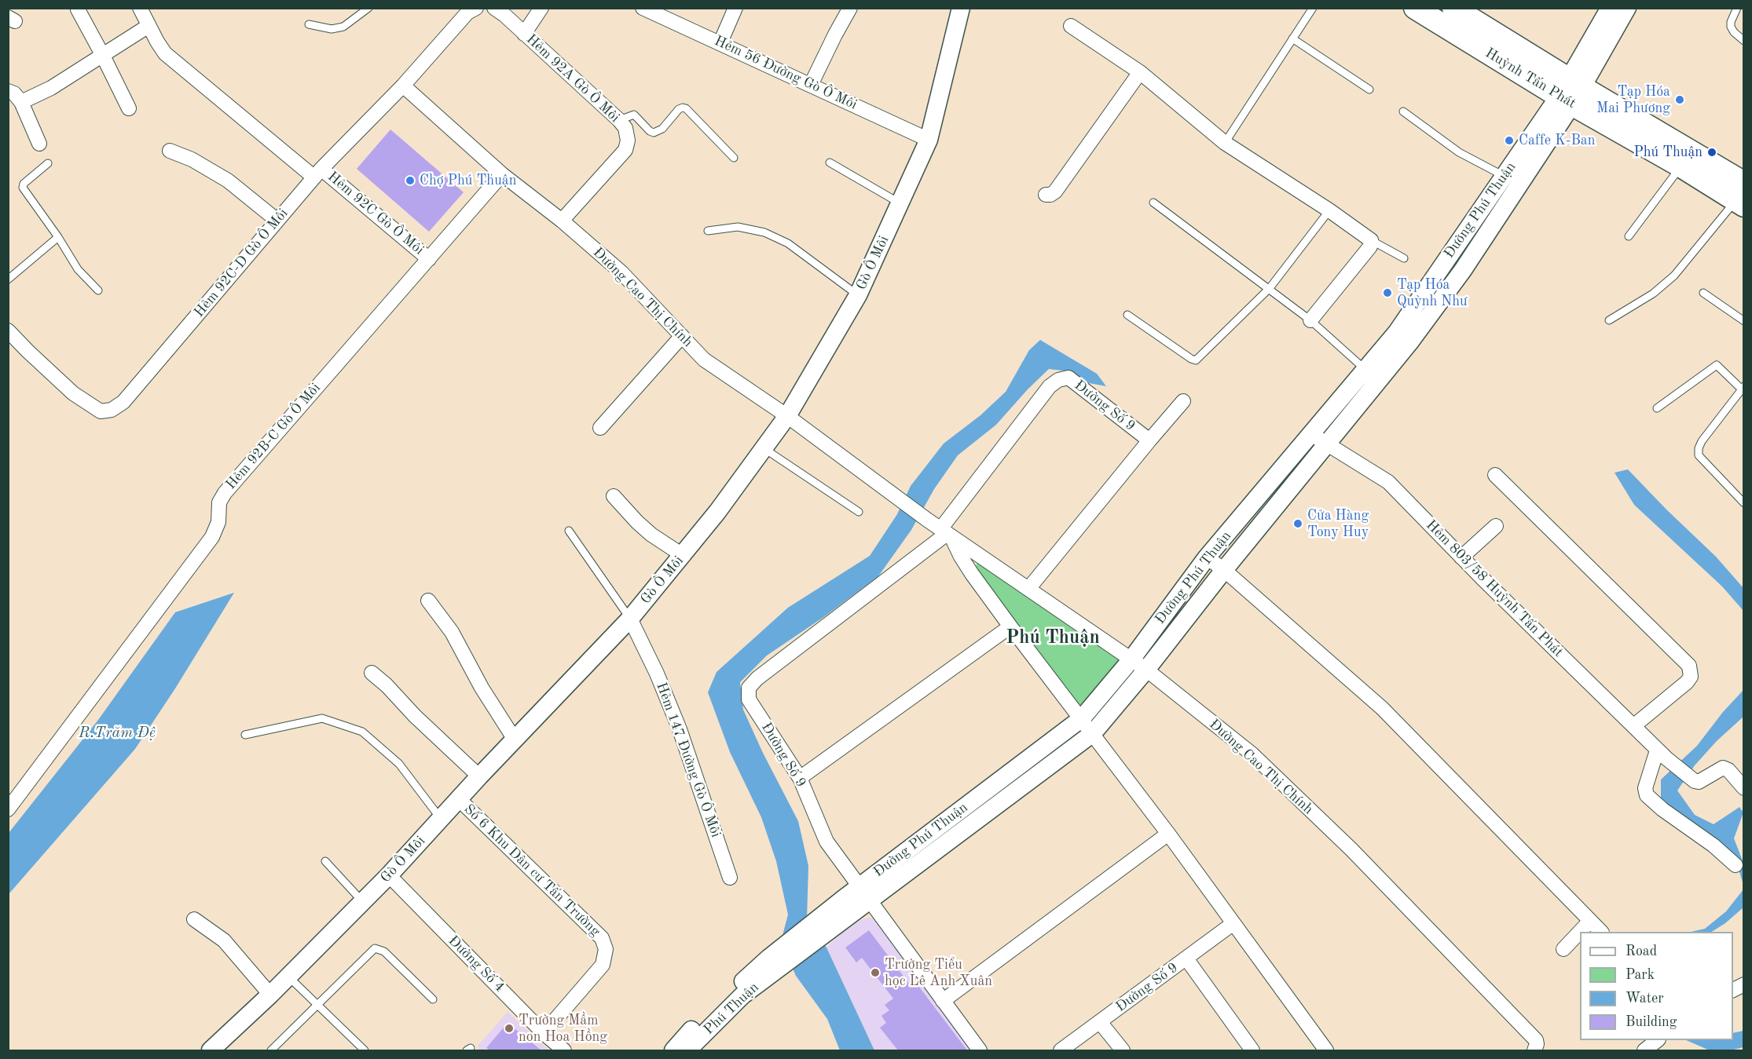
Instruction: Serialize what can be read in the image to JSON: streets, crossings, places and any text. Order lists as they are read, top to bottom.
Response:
{
  "streets": {
    "main road": ["Huỳnh Tấn Phát"],
    "street": [
      "Hẻm 56 Đường Gò Ô Môi",
      "Hẻm 92A Gò Ô Môi",
      "Đường Phú Thuận",
      "Hẻm 92C Gò Ô Môi",
      "Hẻm 92C-D Gò Ô Môi",
      "Gò Ô Môi",
      "Đường Cao Thị Chính",
      "Đường Số 9",
      "Hẻm 92B-C Gò Ô Môi",
      "Hẻm 803/58 Huỳnh Tấn Phát",
      "Hẻm 147 Đường Gò Ô Môi",
      "Số 6 Khu Dân cư Tấn Trường",
      "Đường Số 4",
      "Phú Thuận"
    ]
  },
  "crossings": [
    ["Hẻm 56 Đường Gò Ô Môi", "Gò Ô Môi"],
    ["Hẻm 92A Gò Ô Môi", "Đường Cao Thị Chính"],
    ["Huỳnh Tấn Phát", "Đường Phú Thuận"],
    ["Đường Phú Thuận", "Đường Cao Thị Chính"],
    ["Đường Phú Thuận", "Đường Số 9"],
    ["Đường Phú Thuận", "Hẻm 803/58 Huỳnh Tấn Phát"],
    ["Đường Phú Thuận", "Phú Thuận"],
    ["Hẻm 92C Gò Ô Môi", "Hẻm 92C-D Gò Ô Môi"],
    ["Hẻm 92C Gò Ô Môi", "Hẻm 92B-C Gò Ô Môi"],
    ["Hẻm 92C-D Gò Ô Môi", "Đường Cao Thị Chính"],
    ["Gò Ô Môi", "Đường Cao Thị Chính"],
    ["Gò Ô Môi", "Hẻm 147 Đường Gò Ô Môi"],
    ["Gò Ô Môi", "Số 6 Khu Dân cư Tấn Trường"],
    ["Gò Ô Môi", "Đường Số 4"],
    ["Đường Cao Thị Chính", "Đường Số 9"],
    ["Đường Cao Thị Chính", "Hẻm 92B-C Gò Ô Môi"],
    ["Số 6 Khu Dân cư Tấn Trường", "Đường Số 4"]
  ],
  "districts": ["Phú Thuận"],
  "water": ["R.Trăm Đệ"],
  "places": [
    "Tạp Hóa Mai Phương",
    "Caffe K-Ban",
    "Phú Thuận",
    "Chợ Phú Thuận",
    "Tạp Hóa Quỳnh Như",
    "Cửa Hàng Tony Huy",
    "Trường Tiểu học Lê Anh Xuân",
    "Trường Mầm non Hoa Hồng"
  ],
  "legend": [
    "Road",
    "Park",
    "Water",
    "Building"
  ]
}
